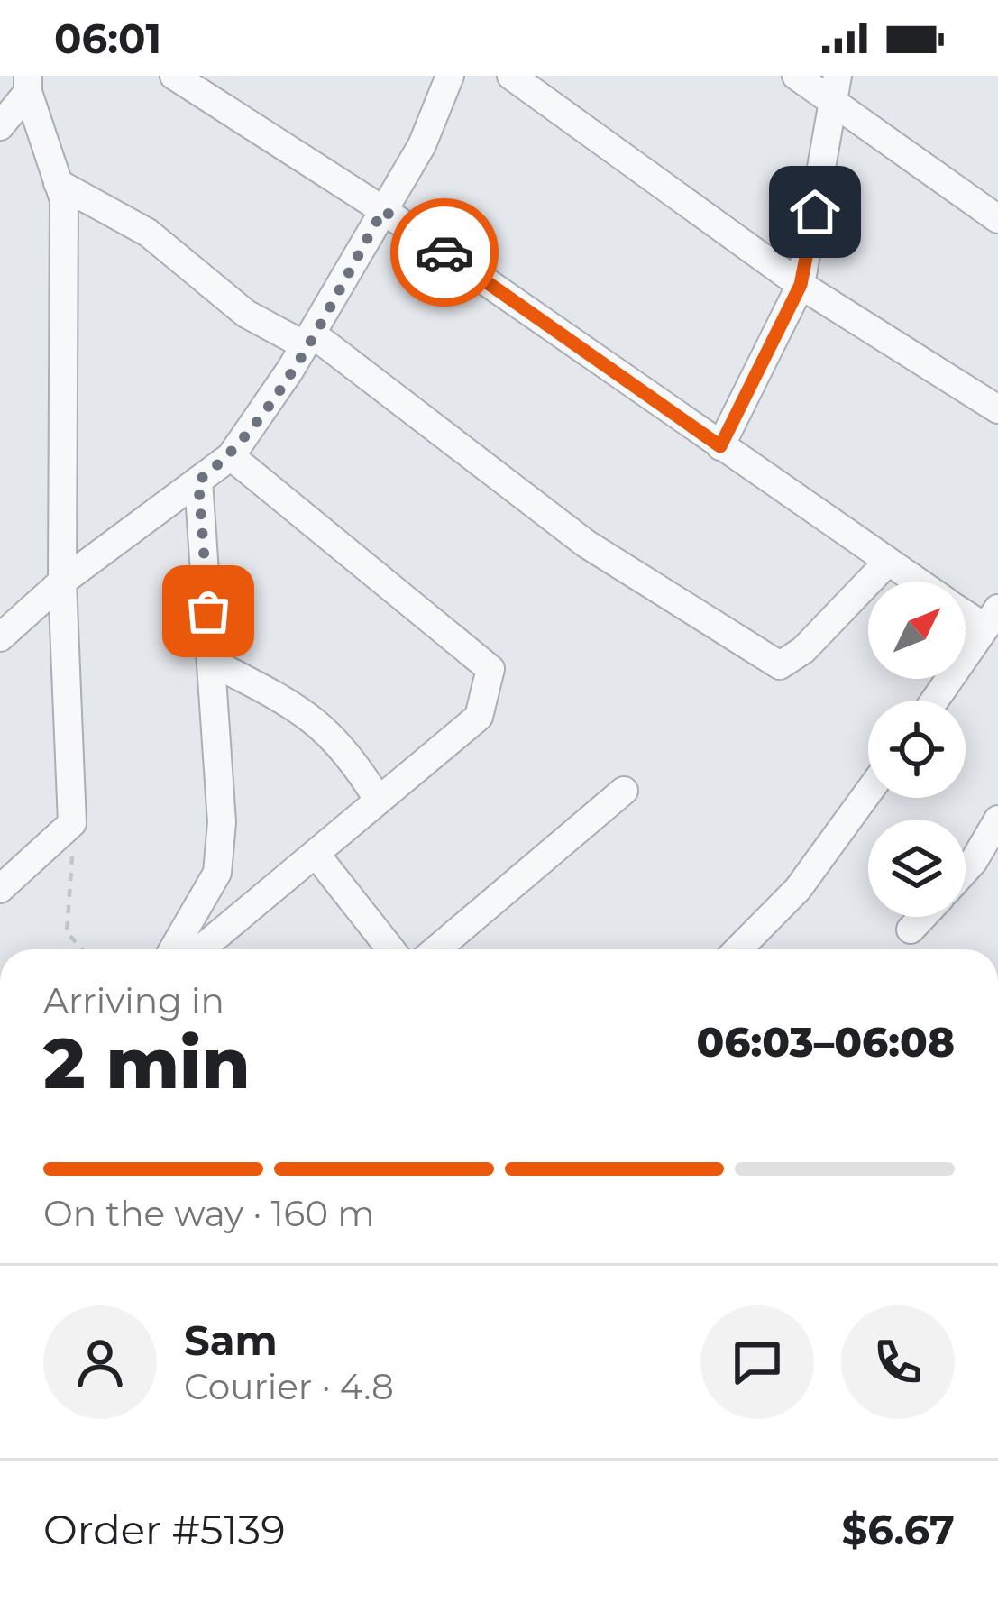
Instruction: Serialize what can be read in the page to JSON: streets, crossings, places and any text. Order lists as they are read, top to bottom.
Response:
{
  "north": "top right",
  "page": {
    "status": "06:01",
    "heading": ["2 min", "Arriving in", "06:03–06:08"],
    "panel": [
      "Sam",
      "Courier · 4.8",
      "Order #5139",
      "$6.67"
    ],
    "bar": "On the way · 160 m"
  }
}
